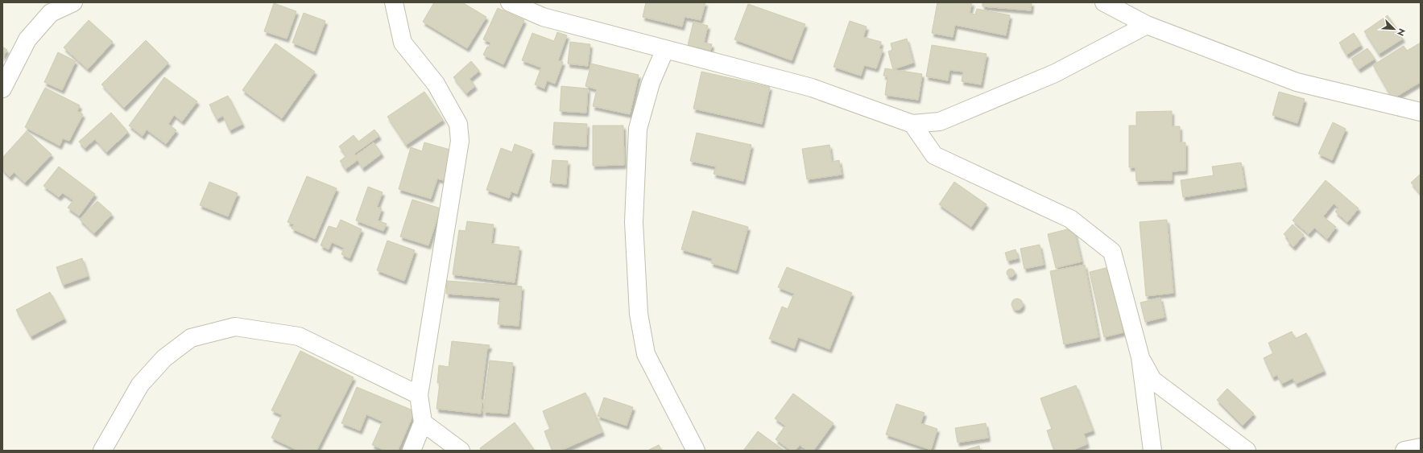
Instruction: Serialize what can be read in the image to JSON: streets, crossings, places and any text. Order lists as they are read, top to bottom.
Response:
{
  "north": "bottom right"
}
